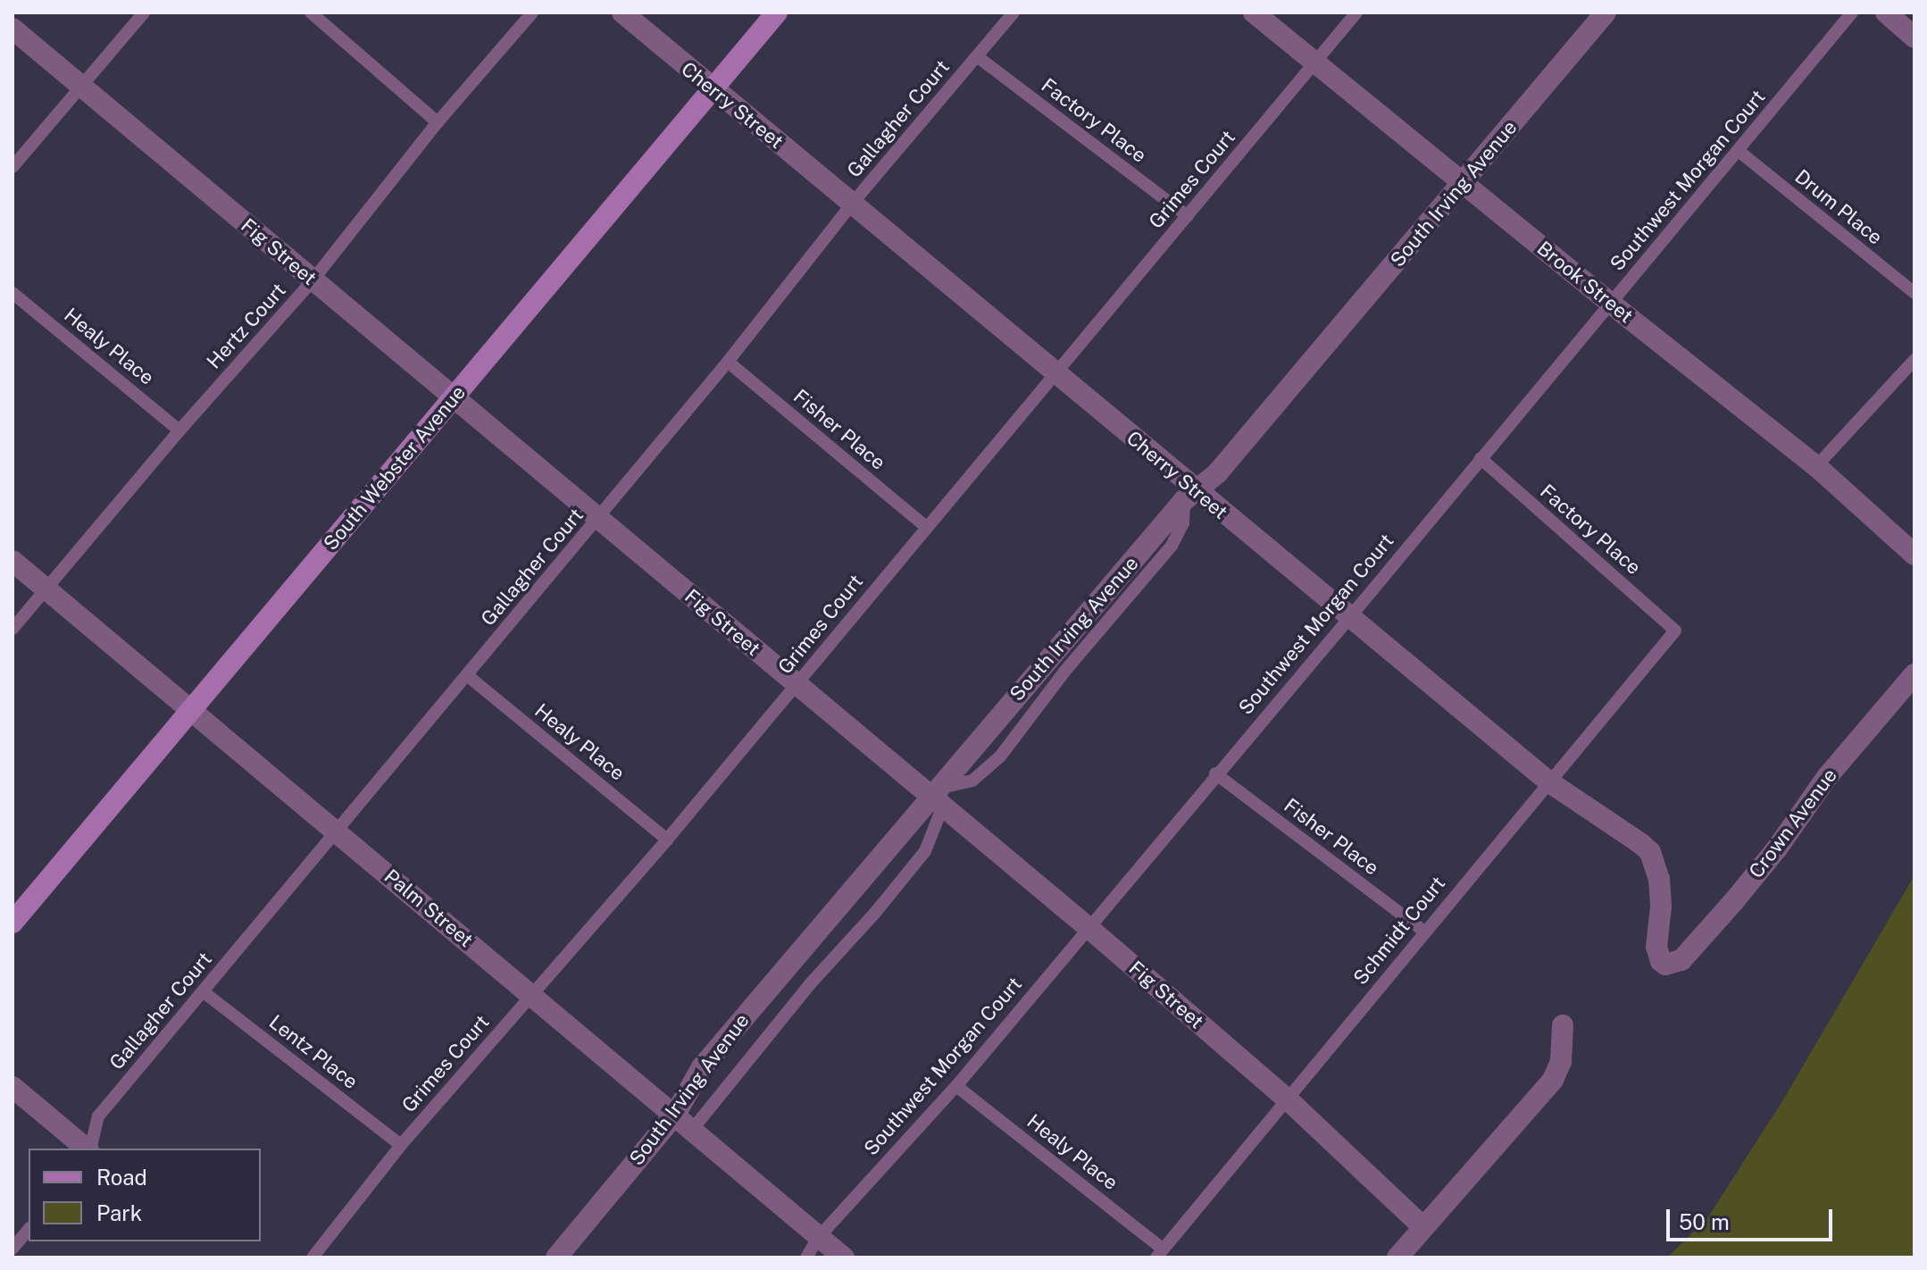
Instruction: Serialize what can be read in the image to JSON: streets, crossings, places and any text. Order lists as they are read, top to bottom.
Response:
{
  "streets": {
    "street": [
      "Cherry Street",
      "South Irving Avenue",
      "Fig Street",
      "Brook Street",
      "South Webster Avenue",
      "Crown Avenue",
      "Palm Street"
    ],
    "lane": [
      "Gallagher Court",
      "Factory Place",
      "Grimes Court",
      "Southwest Morgan Court",
      "Drum Place",
      "Hertz Court",
      "Healy Place",
      "Fisher Place",
      "Schmidt Court",
      "Lentz Place"
    ]
  },
  "crossings": [
    ["Cherry Street", "Gallagher Court"],
    ["Cherry Street", "Grimes Court"],
    ["Cherry Street", "Southwest Morgan Court"],
    ["Cherry Street", "South Irving Avenue"],
    ["Cherry Street", "South Webster Avenue"],
    ["Cherry Street", "Crown Avenue"],
    ["Cherry Street", "Schmidt Court"],
    ["Gallagher Court", "Factory Place"],
    ["Gallagher Court", "Fig Street"],
    ["Gallagher Court", "Healy Place"],
    ["Gallagher Court", "Fisher Place"],
    ["Gallagher Court", "Palm Street"],
    ["Gallagher Court", "Lentz Place"],
    ["Factory Place", "Grimes Court"],
    ["Factory Place", "Southwest Morgan Court"],
    ["Factory Place", "Schmidt Court"],
    ["Grimes Court", "Fig Street"],
    ["Grimes Court", "Brook Street"],
    ["Grimes Court", "Healy Place"],
    ["Grimes Court", "Fisher Place"],
    ["Grimes Court", "Palm Street"],
    ["Grimes Court", "Lentz Place"],
    ["Southwest Morgan Court", "Drum Place"],
    ["Southwest Morgan Court", "Fig Street"],
    ["Southwest Morgan Court", "Brook Street"],
    ["Southwest Morgan Court", "Healy Place"],
    ["Southwest Morgan Court", "Fisher Place"],
    ["Southwest Morgan Court", "Palm Street"],
    ["South Irving Avenue", "Fig Street"],
    ["South Irving Avenue", "Brook Street"],
    ["South Irving Avenue", "Palm Street"],
    ["Fig Street", "Hertz Court"],
    ["Fig Street", "South Webster Avenue"],
    ["Fig Street", "Schmidt Court"],
    ["Hertz Court", "Healy Place"],
    ["Hertz Court", "Palm Street"],
    ["Healy Place", "Schmidt Court"],
    ["Fisher Place", "Schmidt Court"],
    ["South Webster Avenue", "Palm Street"]
  ],
  "legend": ["Road", "Park"],
  "scale_bar": "50 m"
}
